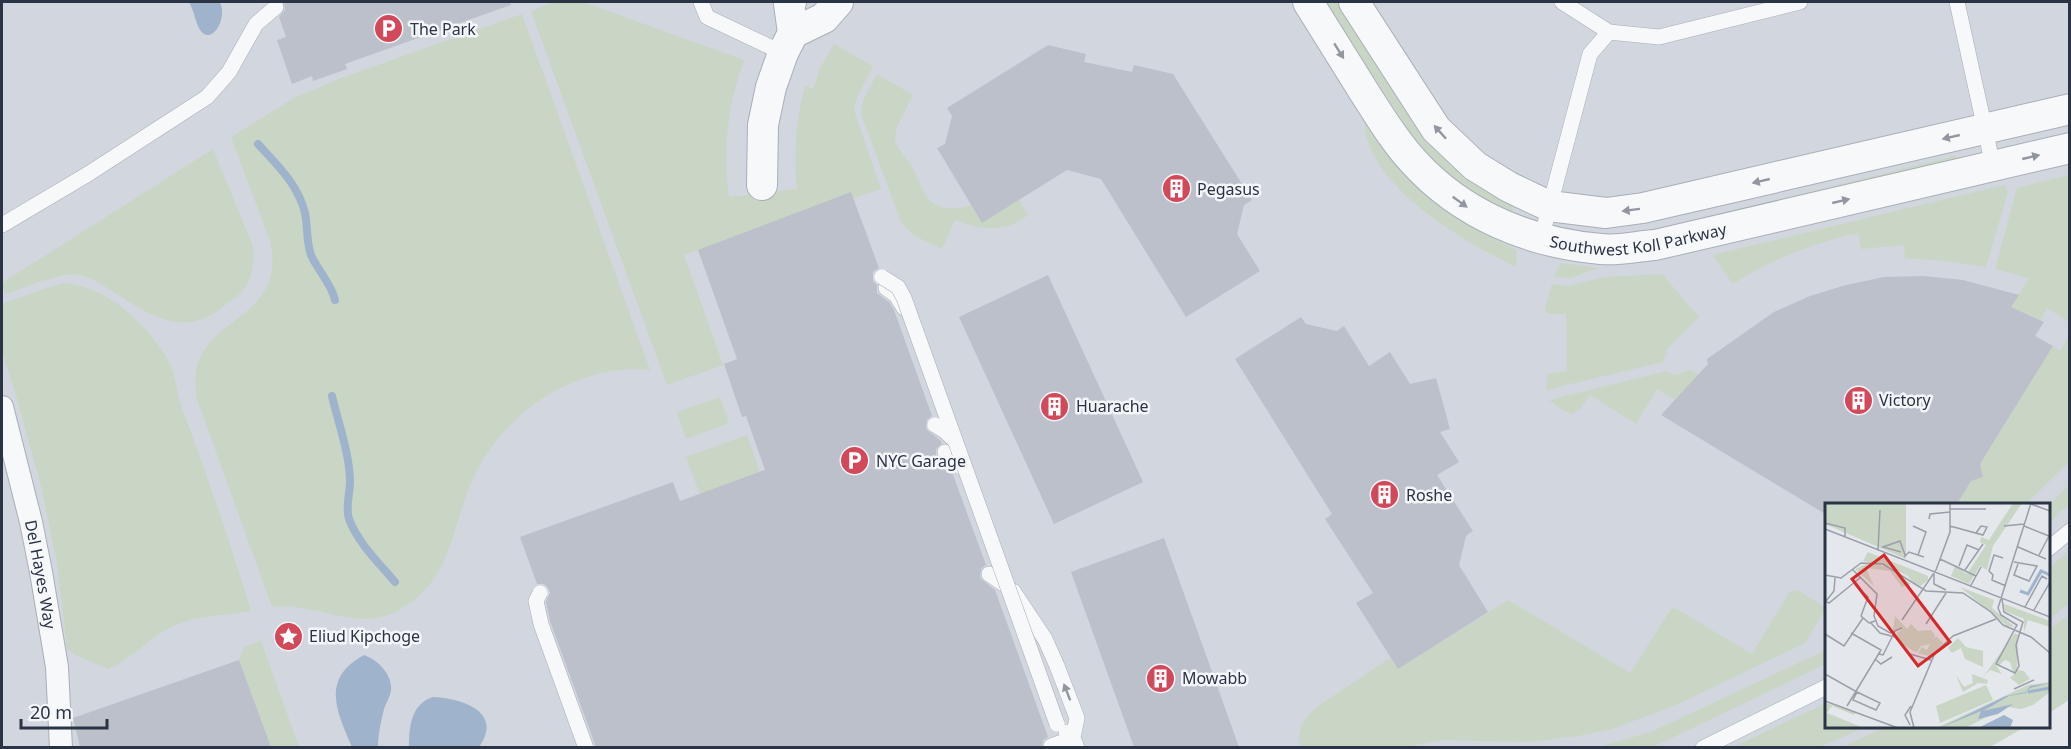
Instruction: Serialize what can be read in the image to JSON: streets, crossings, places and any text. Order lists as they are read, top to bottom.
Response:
{
  "streets": {
    "street": ["Southwest Koll Parkway", "Del Hayes Way"]
  },
  "places": {
    "parking": ["The Park", "NYC Garage"],
    "building": [
      "Pegasus",
      "Victory",
      "Huarache",
      "Roshe",
      "Mowabb"
    ],
    "place": ["Eliud Kipchoge"]
  },
  "scale_bar": "20 m"
}
